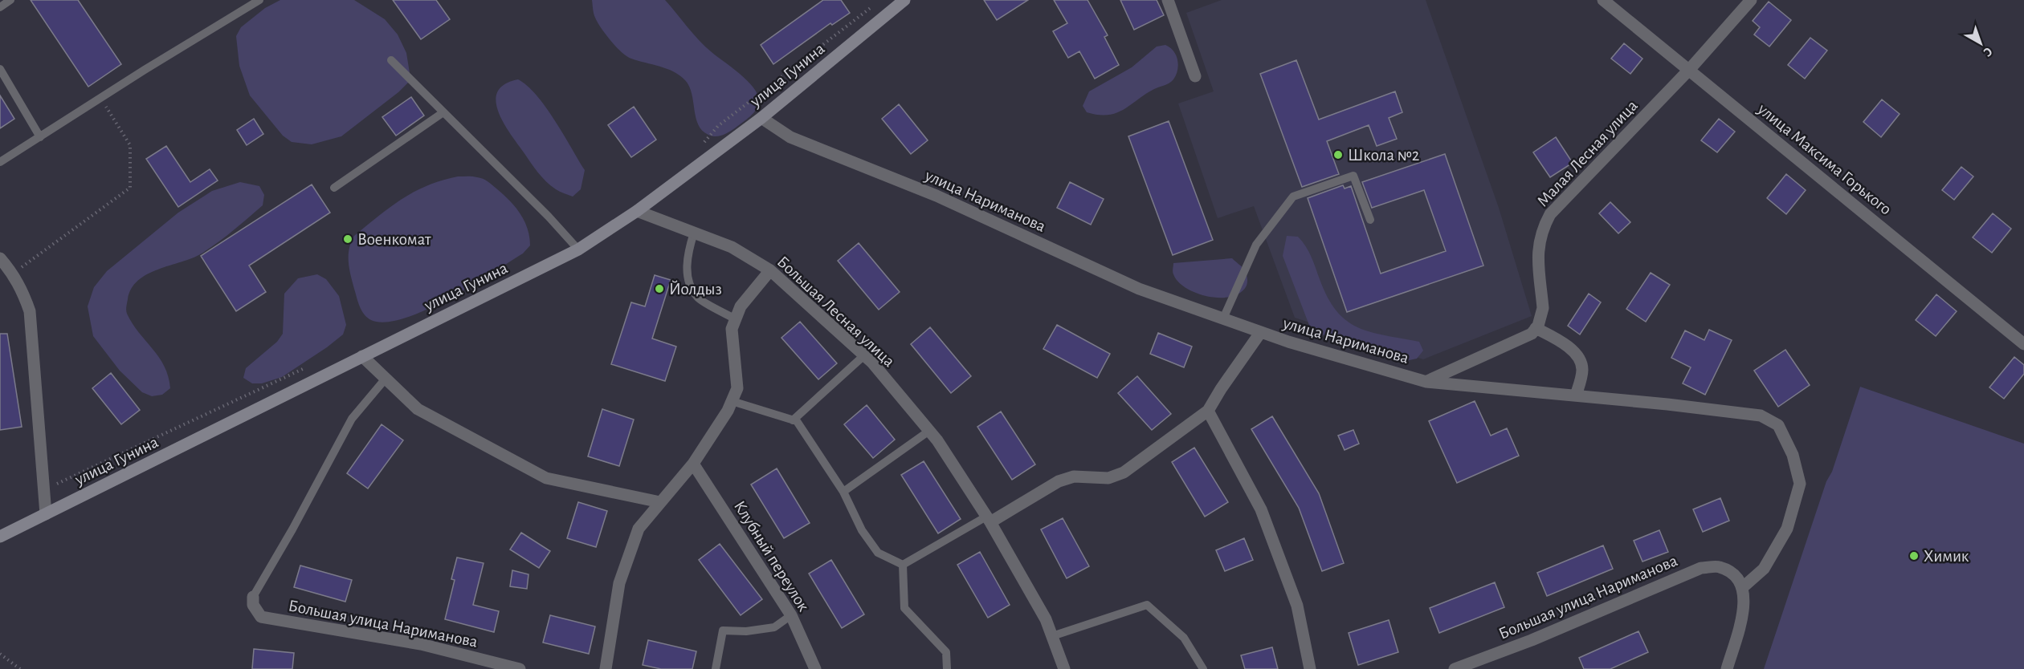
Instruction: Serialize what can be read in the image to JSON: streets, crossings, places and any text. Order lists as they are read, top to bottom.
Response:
{
  "streets": {
    "main road": ["улица Гунина"],
    "street": [
      "Малая Лесная улица",
      "улица Максима Горького",
      "улица Нариманова",
      "Большая Лесная улица",
      "Клубный переулок",
      "Большая улица Нариманова"
    ]
  },
  "crossings": [
    ["улица Гунина", "улица Нариманова"],
    ["улица Гунина", "Большая Лесная улица"],
    ["Малая Лесная улица", "улица Максима Горького"],
    ["улица Нариманова", "Большая улица Нариманова"]
  ],
  "places": [
    "Школа №2",
    "Военкомат",
    "Йолдыз",
    "Химик"
  ],
  "north": "bottom right"
}
